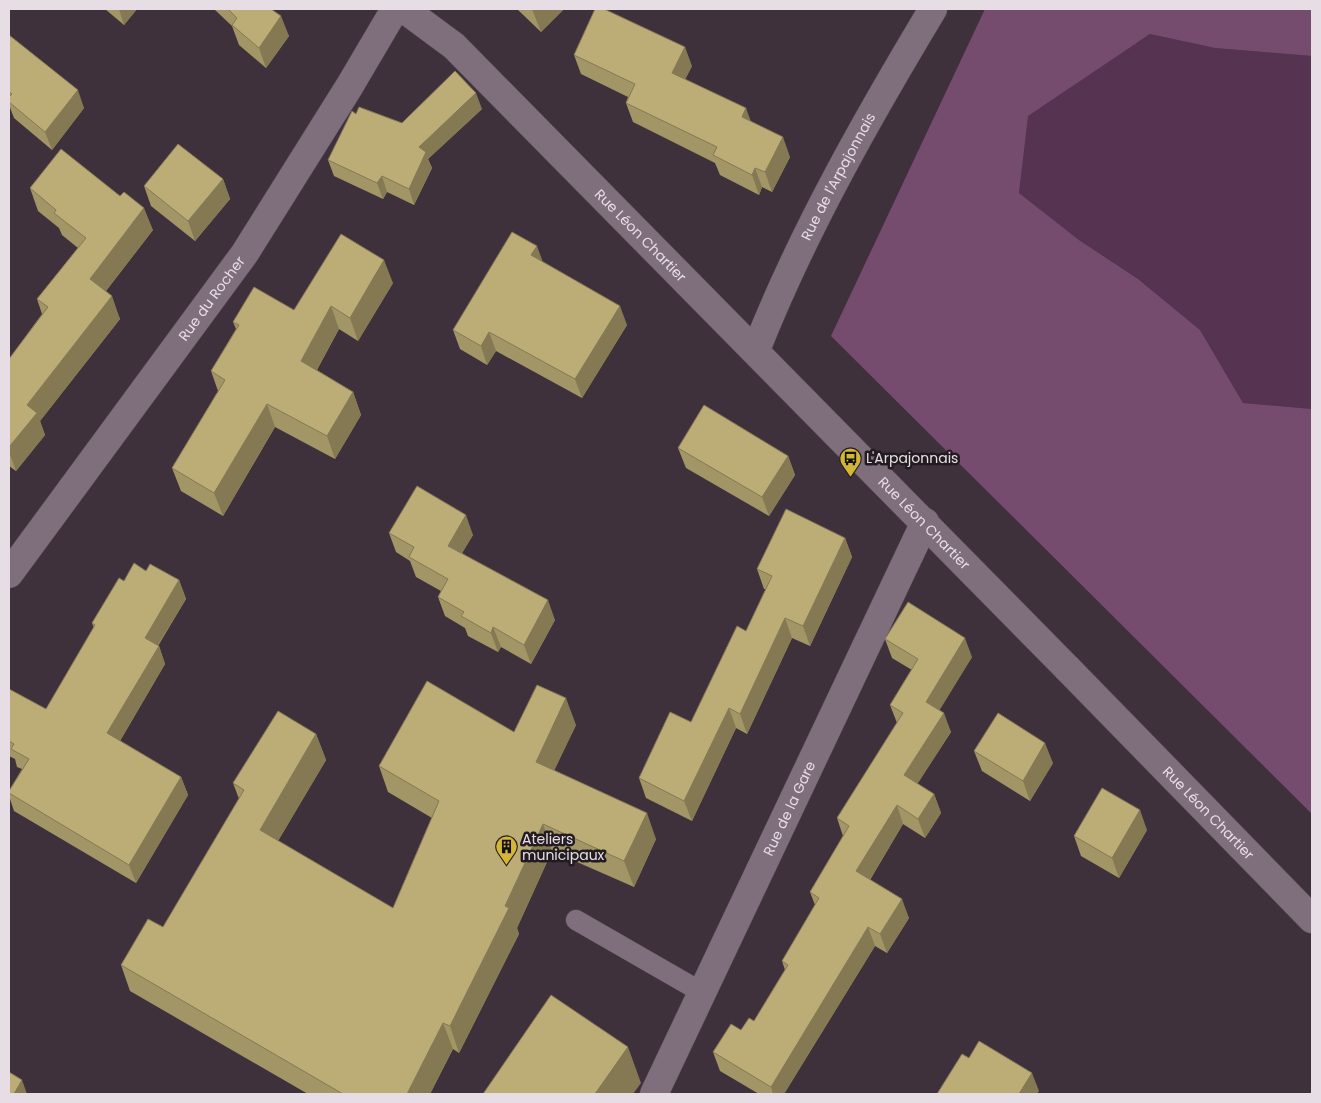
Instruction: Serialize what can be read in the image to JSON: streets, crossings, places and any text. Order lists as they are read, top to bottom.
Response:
{
  "streets": {
    "main road": [
      "Rue de l'Arpajonnais",
      "Rue Léon Chartier",
      "Rue du Rocher",
      "Rue de la Gare"
    ]
  },
  "crossings": [
    ["Rue de l'Arpajonnais", "Rue Léon Chartier"],
    ["Rue Léon Chartier", "Rue de la Gare"]
  ],
  "places": {
    "bus stop": ["L'Arpajonnais"],
    "building": ["Ateliers municipaux"]
  }
}
